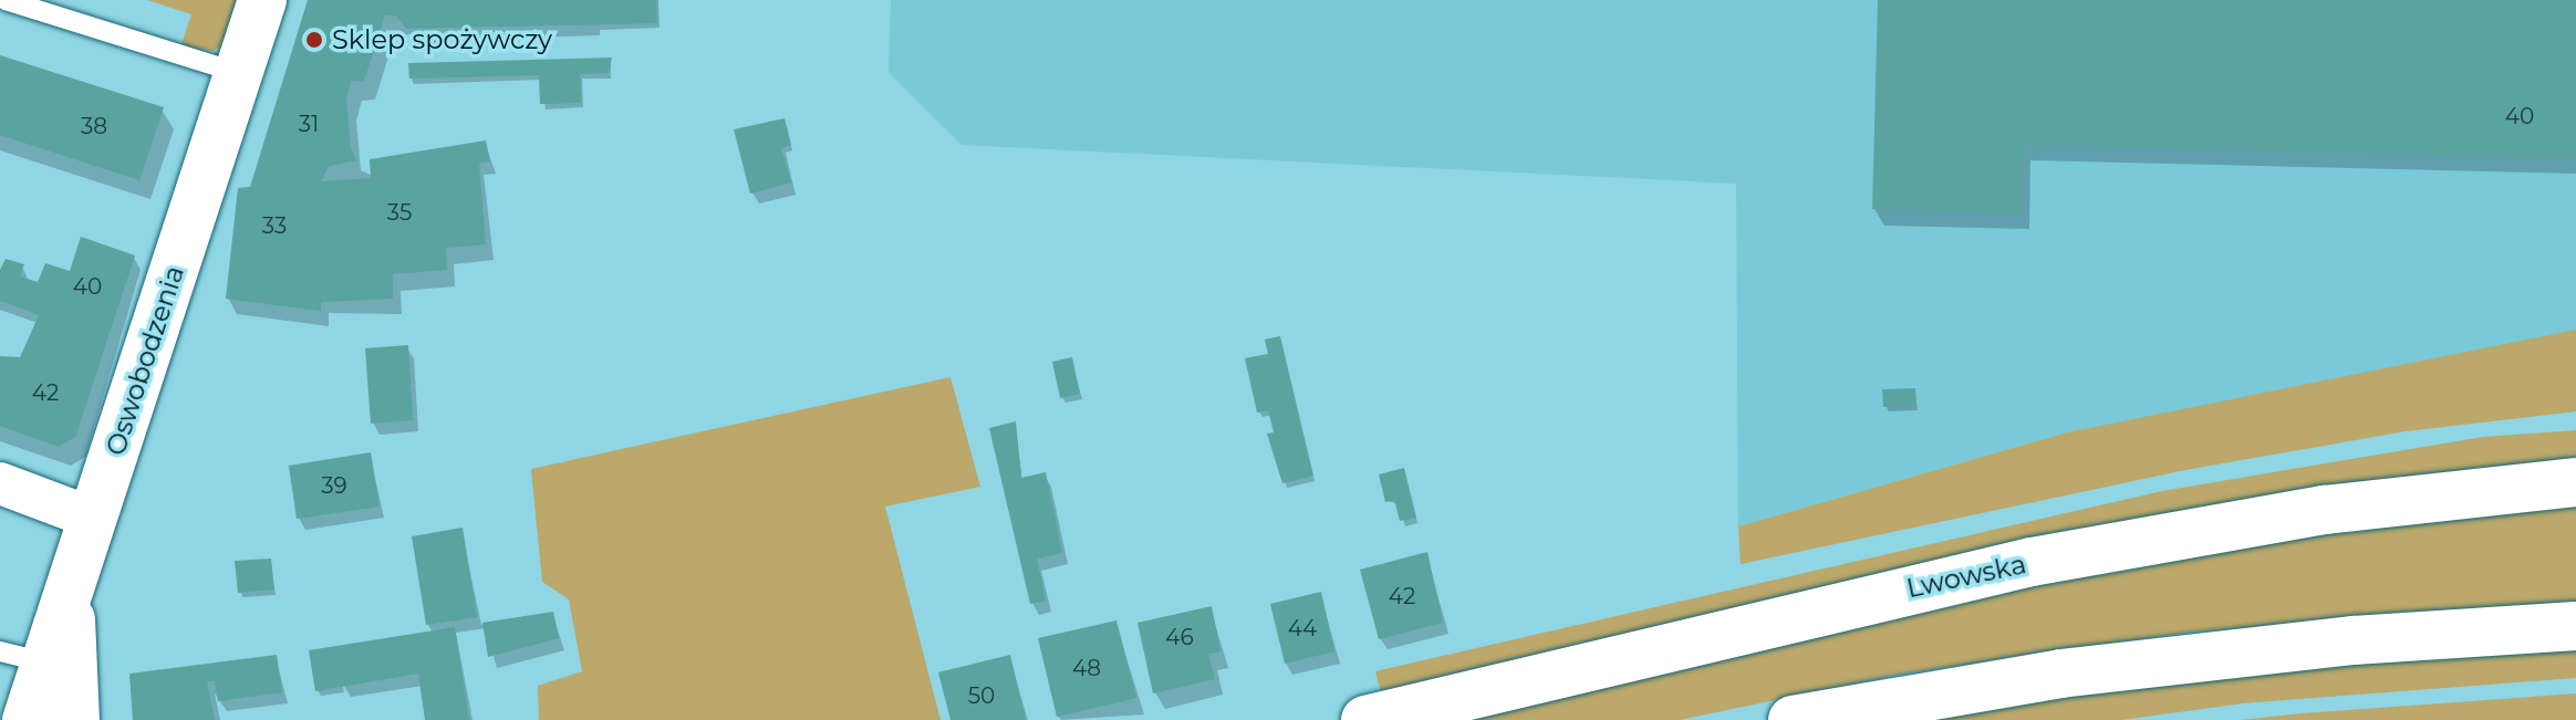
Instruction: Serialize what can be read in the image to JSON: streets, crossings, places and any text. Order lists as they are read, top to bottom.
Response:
{
  "streets": {
    "street": ["Oswobodzenia", "Lwowska"]
  },
  "places": ["Sklep spożywczy"],
  "house_numbers": [
    "40",
    "31",
    "38",
    "35",
    "33",
    "40",
    "42",
    "39",
    "42",
    "44",
    "46",
    "48",
    "50"
  ]
}
